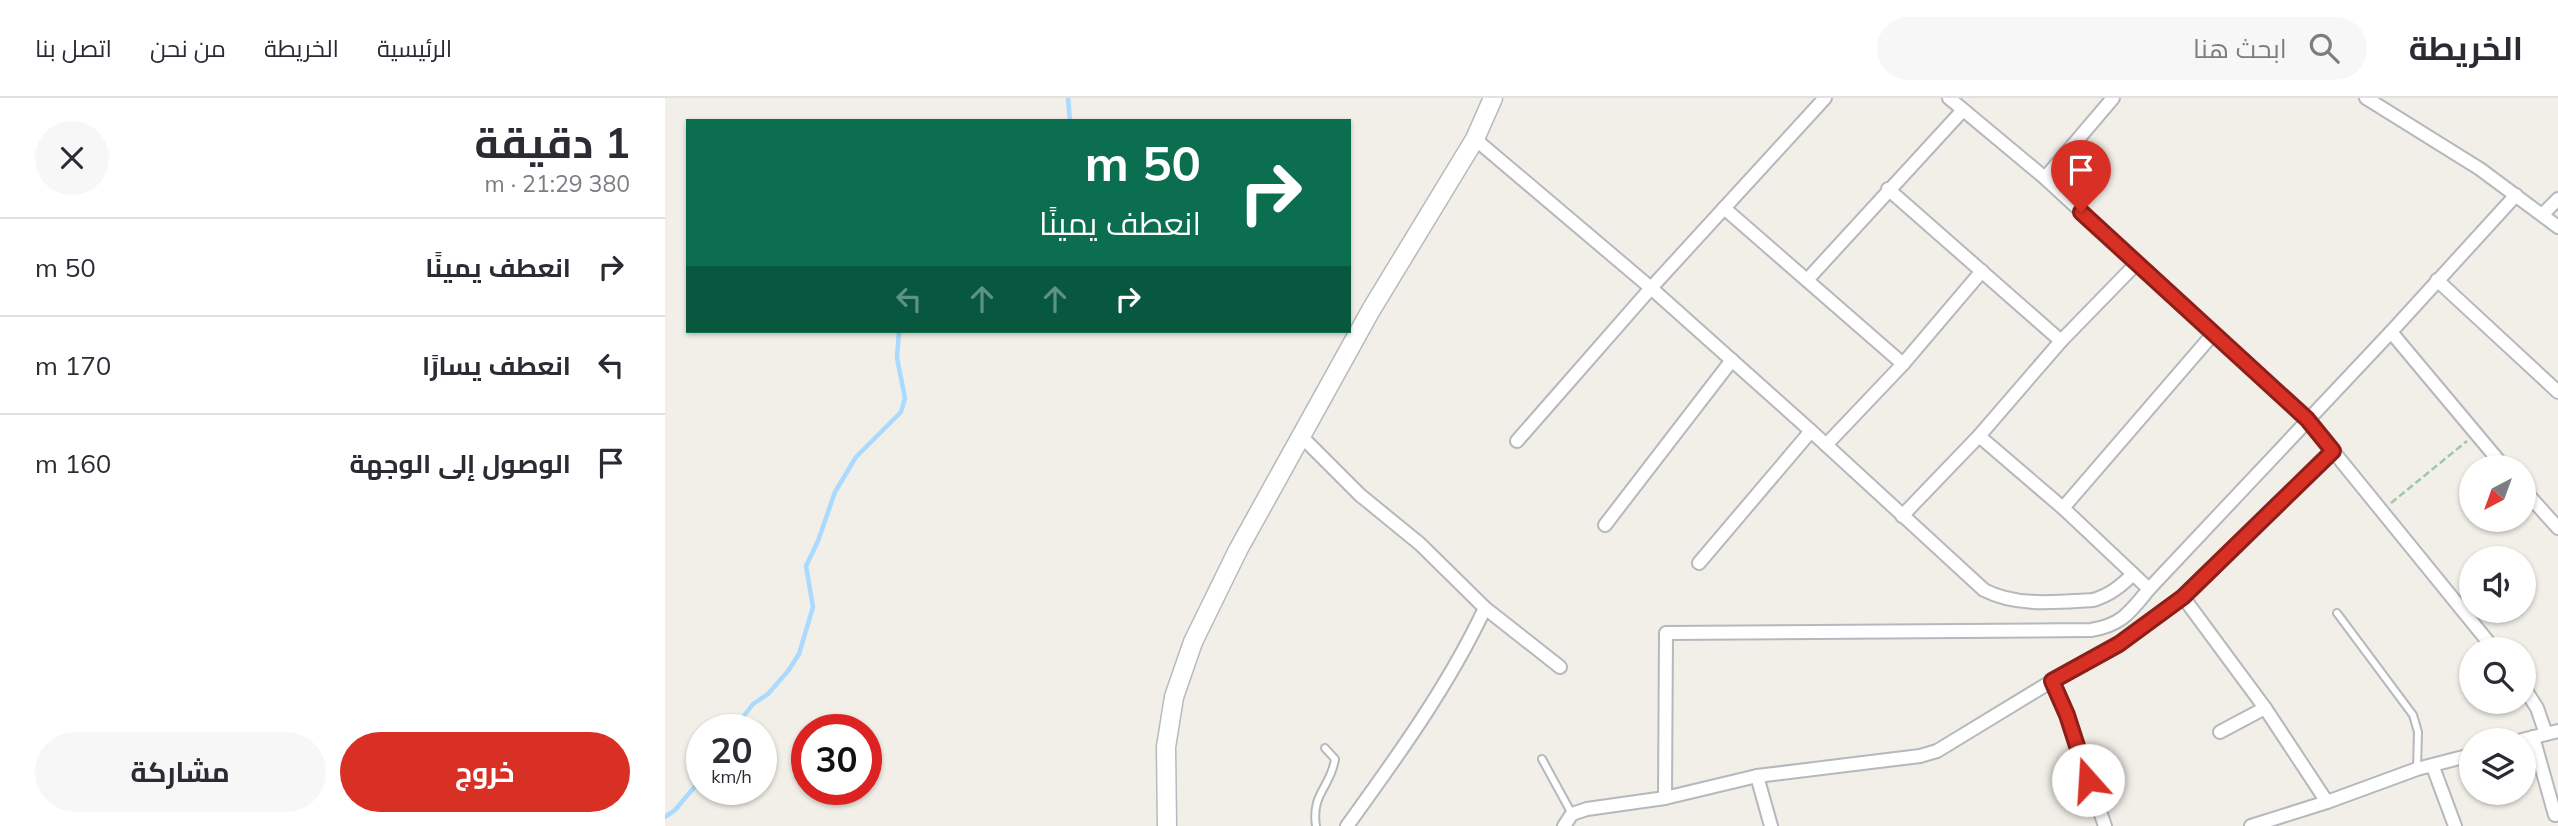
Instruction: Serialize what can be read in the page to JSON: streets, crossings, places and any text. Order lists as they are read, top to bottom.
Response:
{
  "north": "bottom left",
  "page": {
    "header": "الخريطة",
    "search": "ابحث هنا",
    "nav": [
      "الرئيسية",
      "الخريطة",
      "من نحن",
      "اتصل بنا"
    ],
    "heading": ["1 دقيقة", "380 m · 21:29"],
    "turn": ["50 m", "انعطف يمينًا"],
    "list": [
      {
        "name": "انعطف يمينًا",
        "value": "50 m"
      },
      {
        "name": "انعطف يسارًا",
        "value": "170 m"
      },
      {
        "name": "الوصول إلى الوجهة",
        "value": "160 m"
      }
    ],
    "speed": "20 km/h",
    "limit": "30",
    "buttons": ["خروج", "مشاركة"]
  }
}
